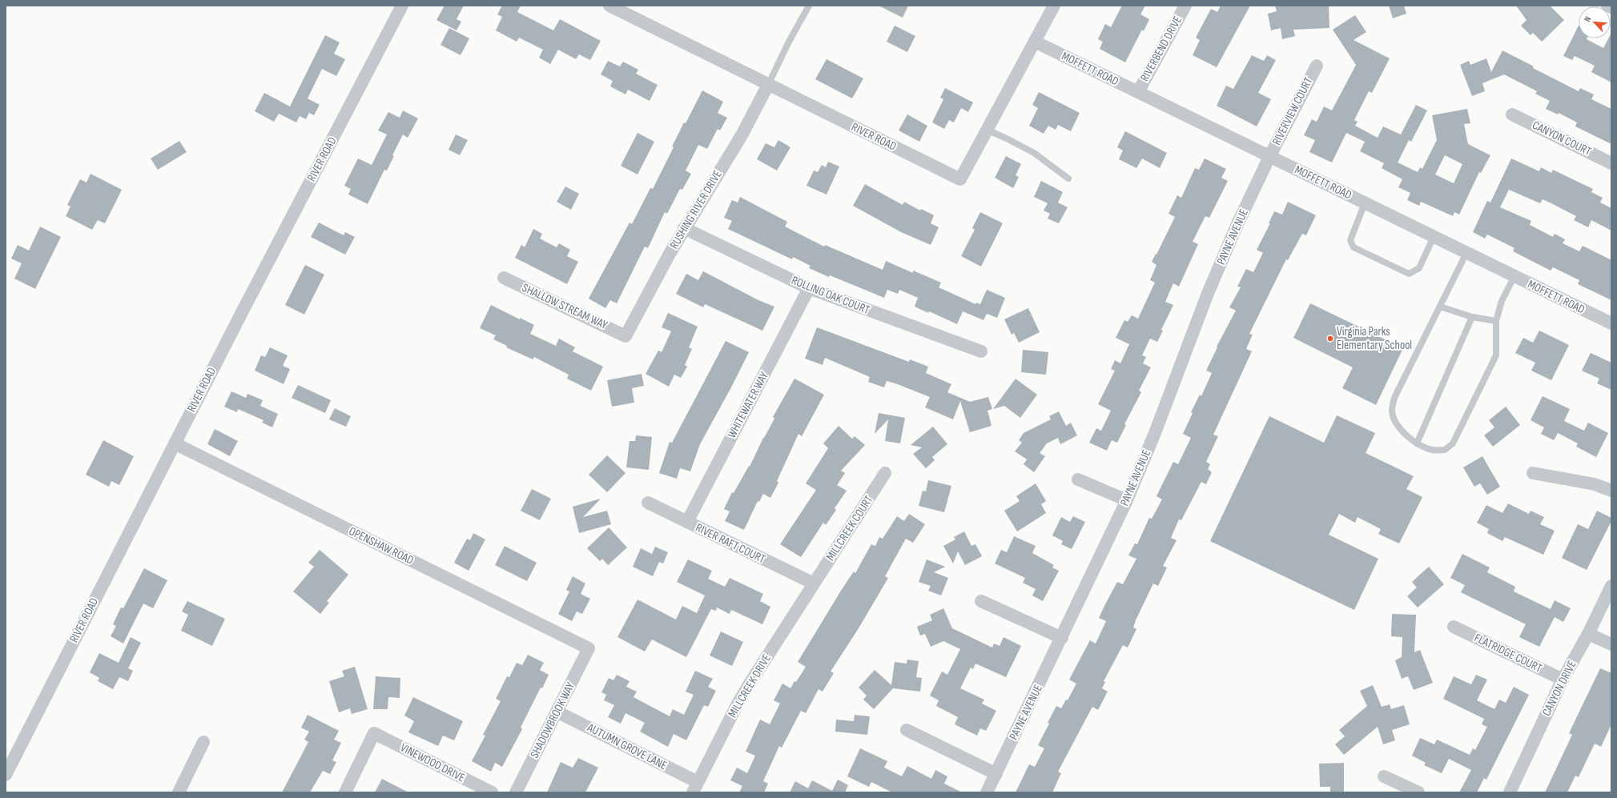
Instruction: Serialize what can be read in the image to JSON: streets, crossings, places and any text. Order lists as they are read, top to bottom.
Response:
{
  "streets": {
    "street": [
      "RIVERBEND DRIVE",
      "MOFFETT ROAD",
      "RIVERVIEW COURT",
      "RIVER ROAD",
      "CANYON COURT",
      "RUSHING RIVER DRIVE",
      "PAYNE AVENUE",
      "ROLLING OAK COURT",
      "SHALLOW STREAM WAY",
      "WHITEWATER WAY",
      "MILLCREEK COURT",
      "RIVER RAFT COURT",
      "OPENSHAW ROAD",
      "FLATRIDGE COURT",
      "MILLCREEK DRIVE",
      "CANYON DRIVE",
      "SHADOWBROOK WAY",
      "AUTUMN GROVE LANE",
      "VINEWOOD DRIVE"
    ]
  },
  "crossings": [
    ["RIVERBEND DRIVE", "MOFFETT ROAD"],
    ["MOFFETT ROAD", "RIVERVIEW COURT"],
    ["MOFFETT ROAD", "RIVER ROAD"],
    ["MOFFETT ROAD", "PAYNE AVENUE"],
    ["RIVERVIEW COURT", "PAYNE AVENUE"],
    ["RIVER ROAD", "RUSHING RIVER DRIVE"],
    ["RIVER ROAD", "OPENSHAW ROAD"],
    ["RUSHING RIVER DRIVE", "ROLLING OAK COURT"],
    ["RUSHING RIVER DRIVE", "SHALLOW STREAM WAY"],
    ["ROLLING OAK COURT", "WHITEWATER WAY"],
    ["WHITEWATER WAY", "RIVER RAFT COURT"],
    ["MILLCREEK COURT", "RIVER RAFT COURT"],
    ["MILLCREEK COURT", "MILLCREEK DRIVE"],
    ["RIVER RAFT COURT", "MILLCREEK DRIVE"],
    ["OPENSHAW ROAD", "SHADOWBROOK WAY"],
    ["FLATRIDGE COURT", "CANYON DRIVE"],
    ["MILLCREEK DRIVE", "AUTUMN GROVE LANE"],
    ["SHADOWBROOK WAY", "AUTUMN GROVE LANE"]
  ],
  "places": ["Virginia Parks Elementary School"],
  "north": "top left"
}
